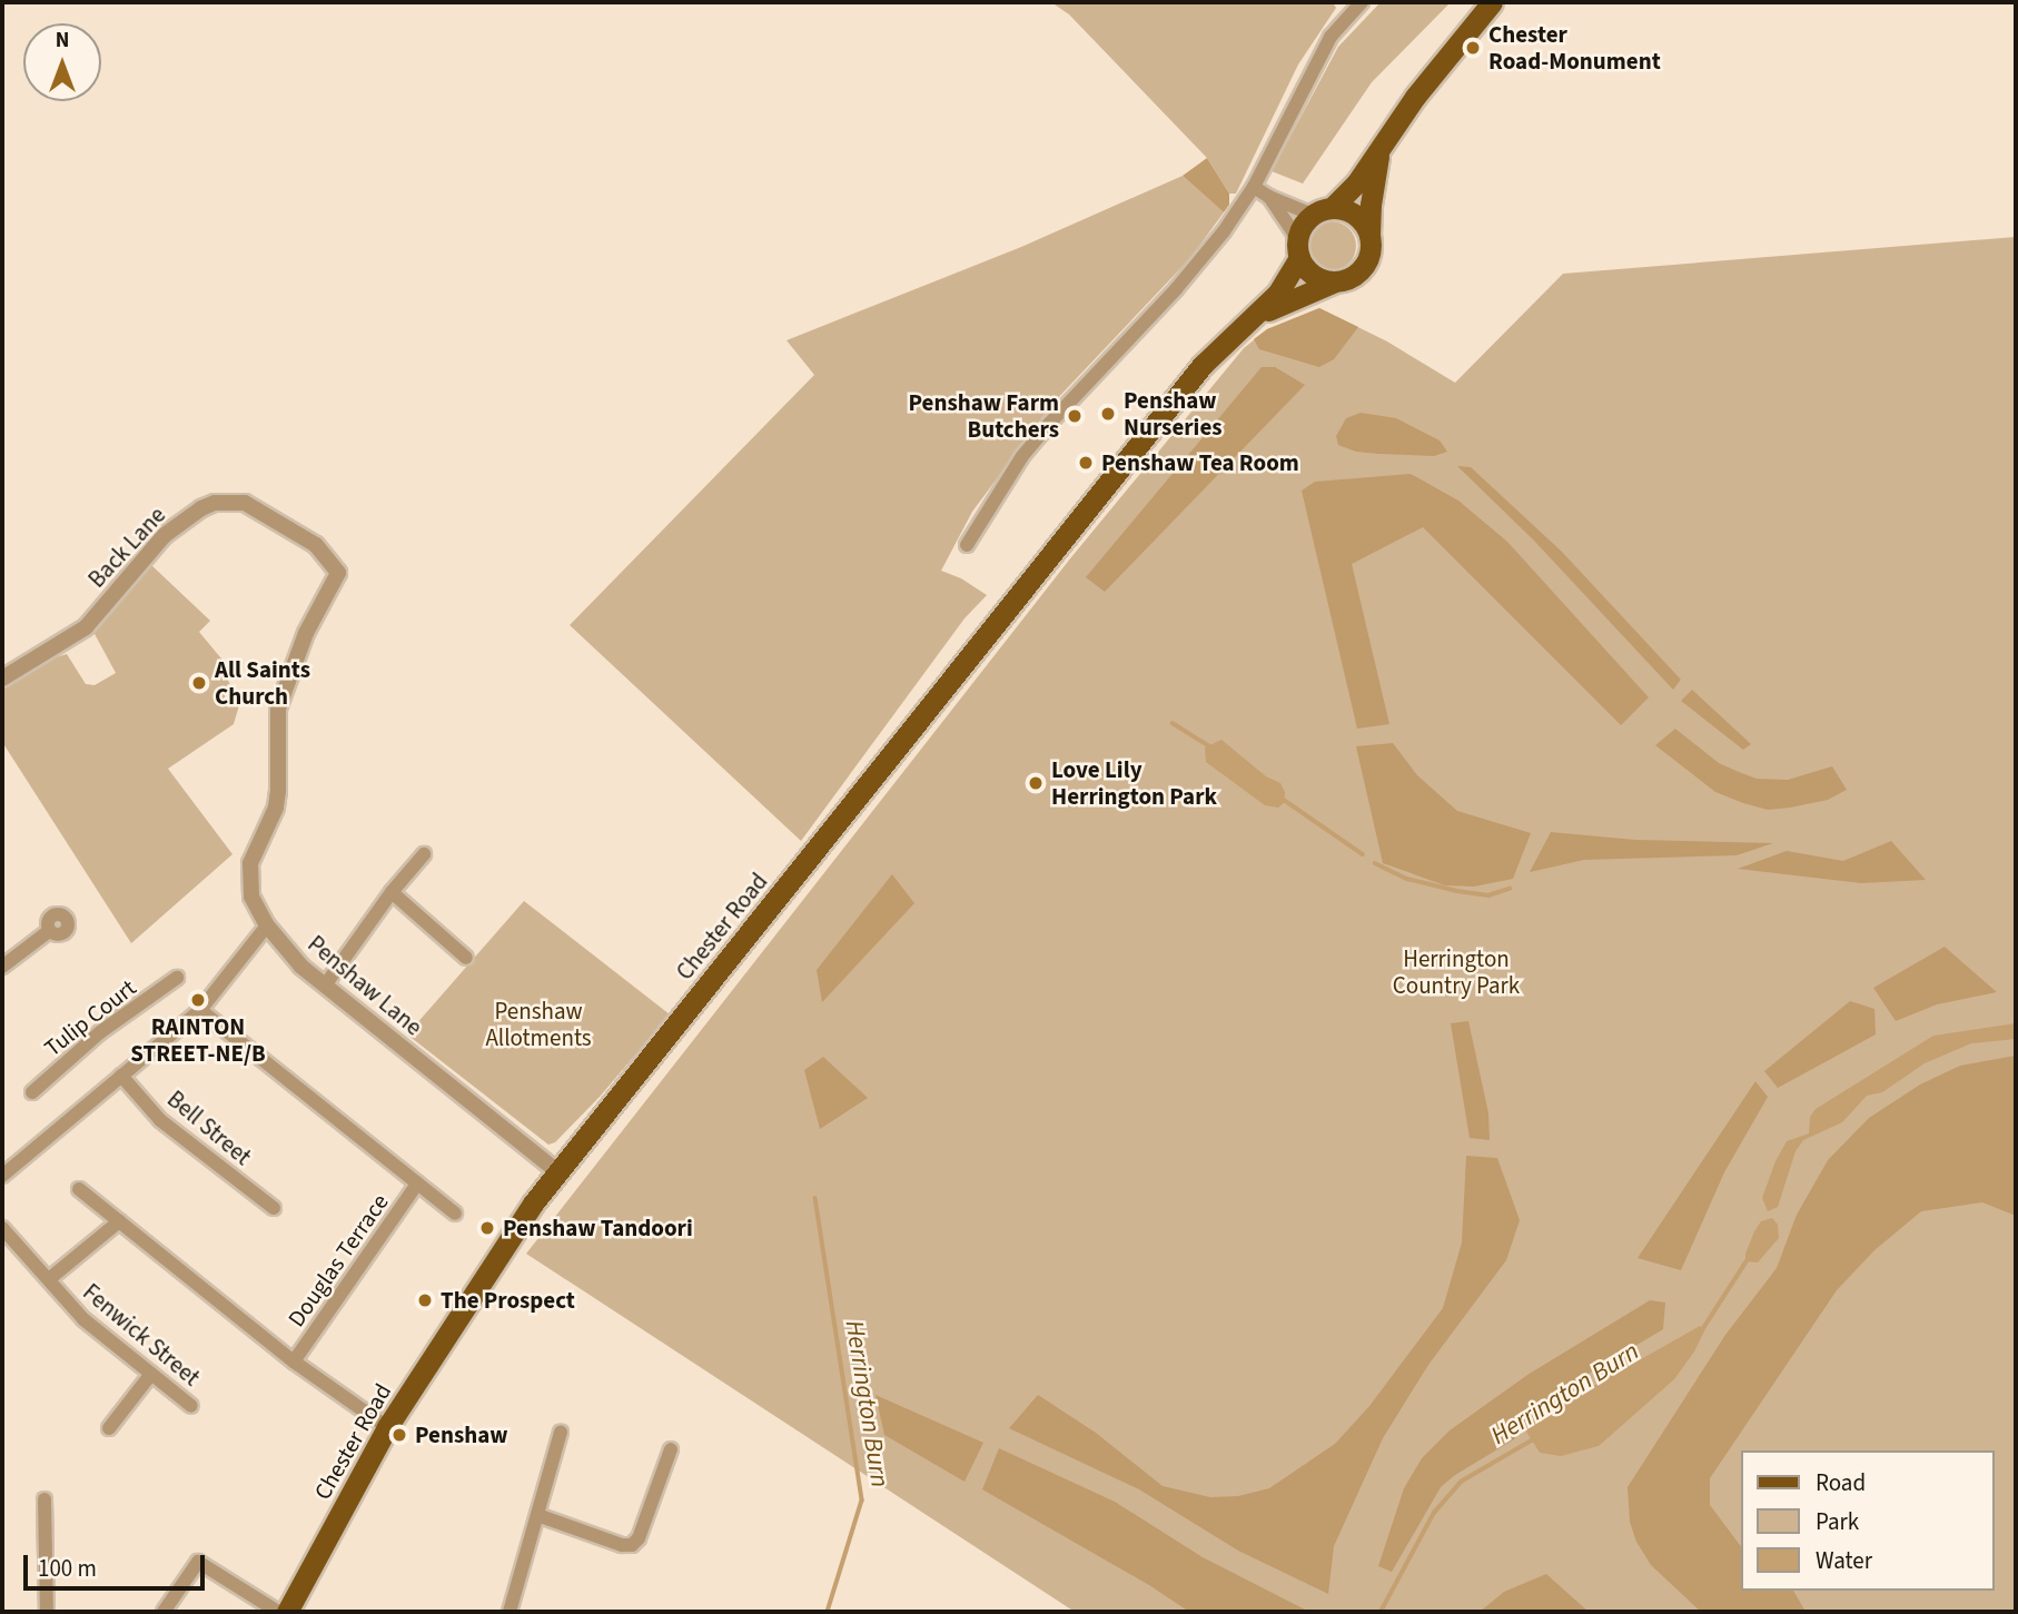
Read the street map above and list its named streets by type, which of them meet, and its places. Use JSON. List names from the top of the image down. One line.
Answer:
{"streets":{"main road":["Chester Road"],"street":["Back Lane","Penshaw Lane","Tulip Court","Bell Street","Douglas Terrace","Fenwick Street"]},"crossings":[["Back Lane","Penshaw Lane"],["Chester Road","Penshaw Lane"]],"water":["Herrington Burn"],"parks":["Herrington Country Park","Penshaw Allotments"],"places":["Chester Road-Monument","Penshaw Nurseries","Penshaw Farm Butchers","Penshaw Tea Room","All Saints Church","Love Lily Herrington Park","RAINTON STREET-NE/B","Penshaw Tandoori","The Prospect","Penshaw"],"legend":["Road","Park","Water"],"scale_bar":"100 m","north":"top"}
